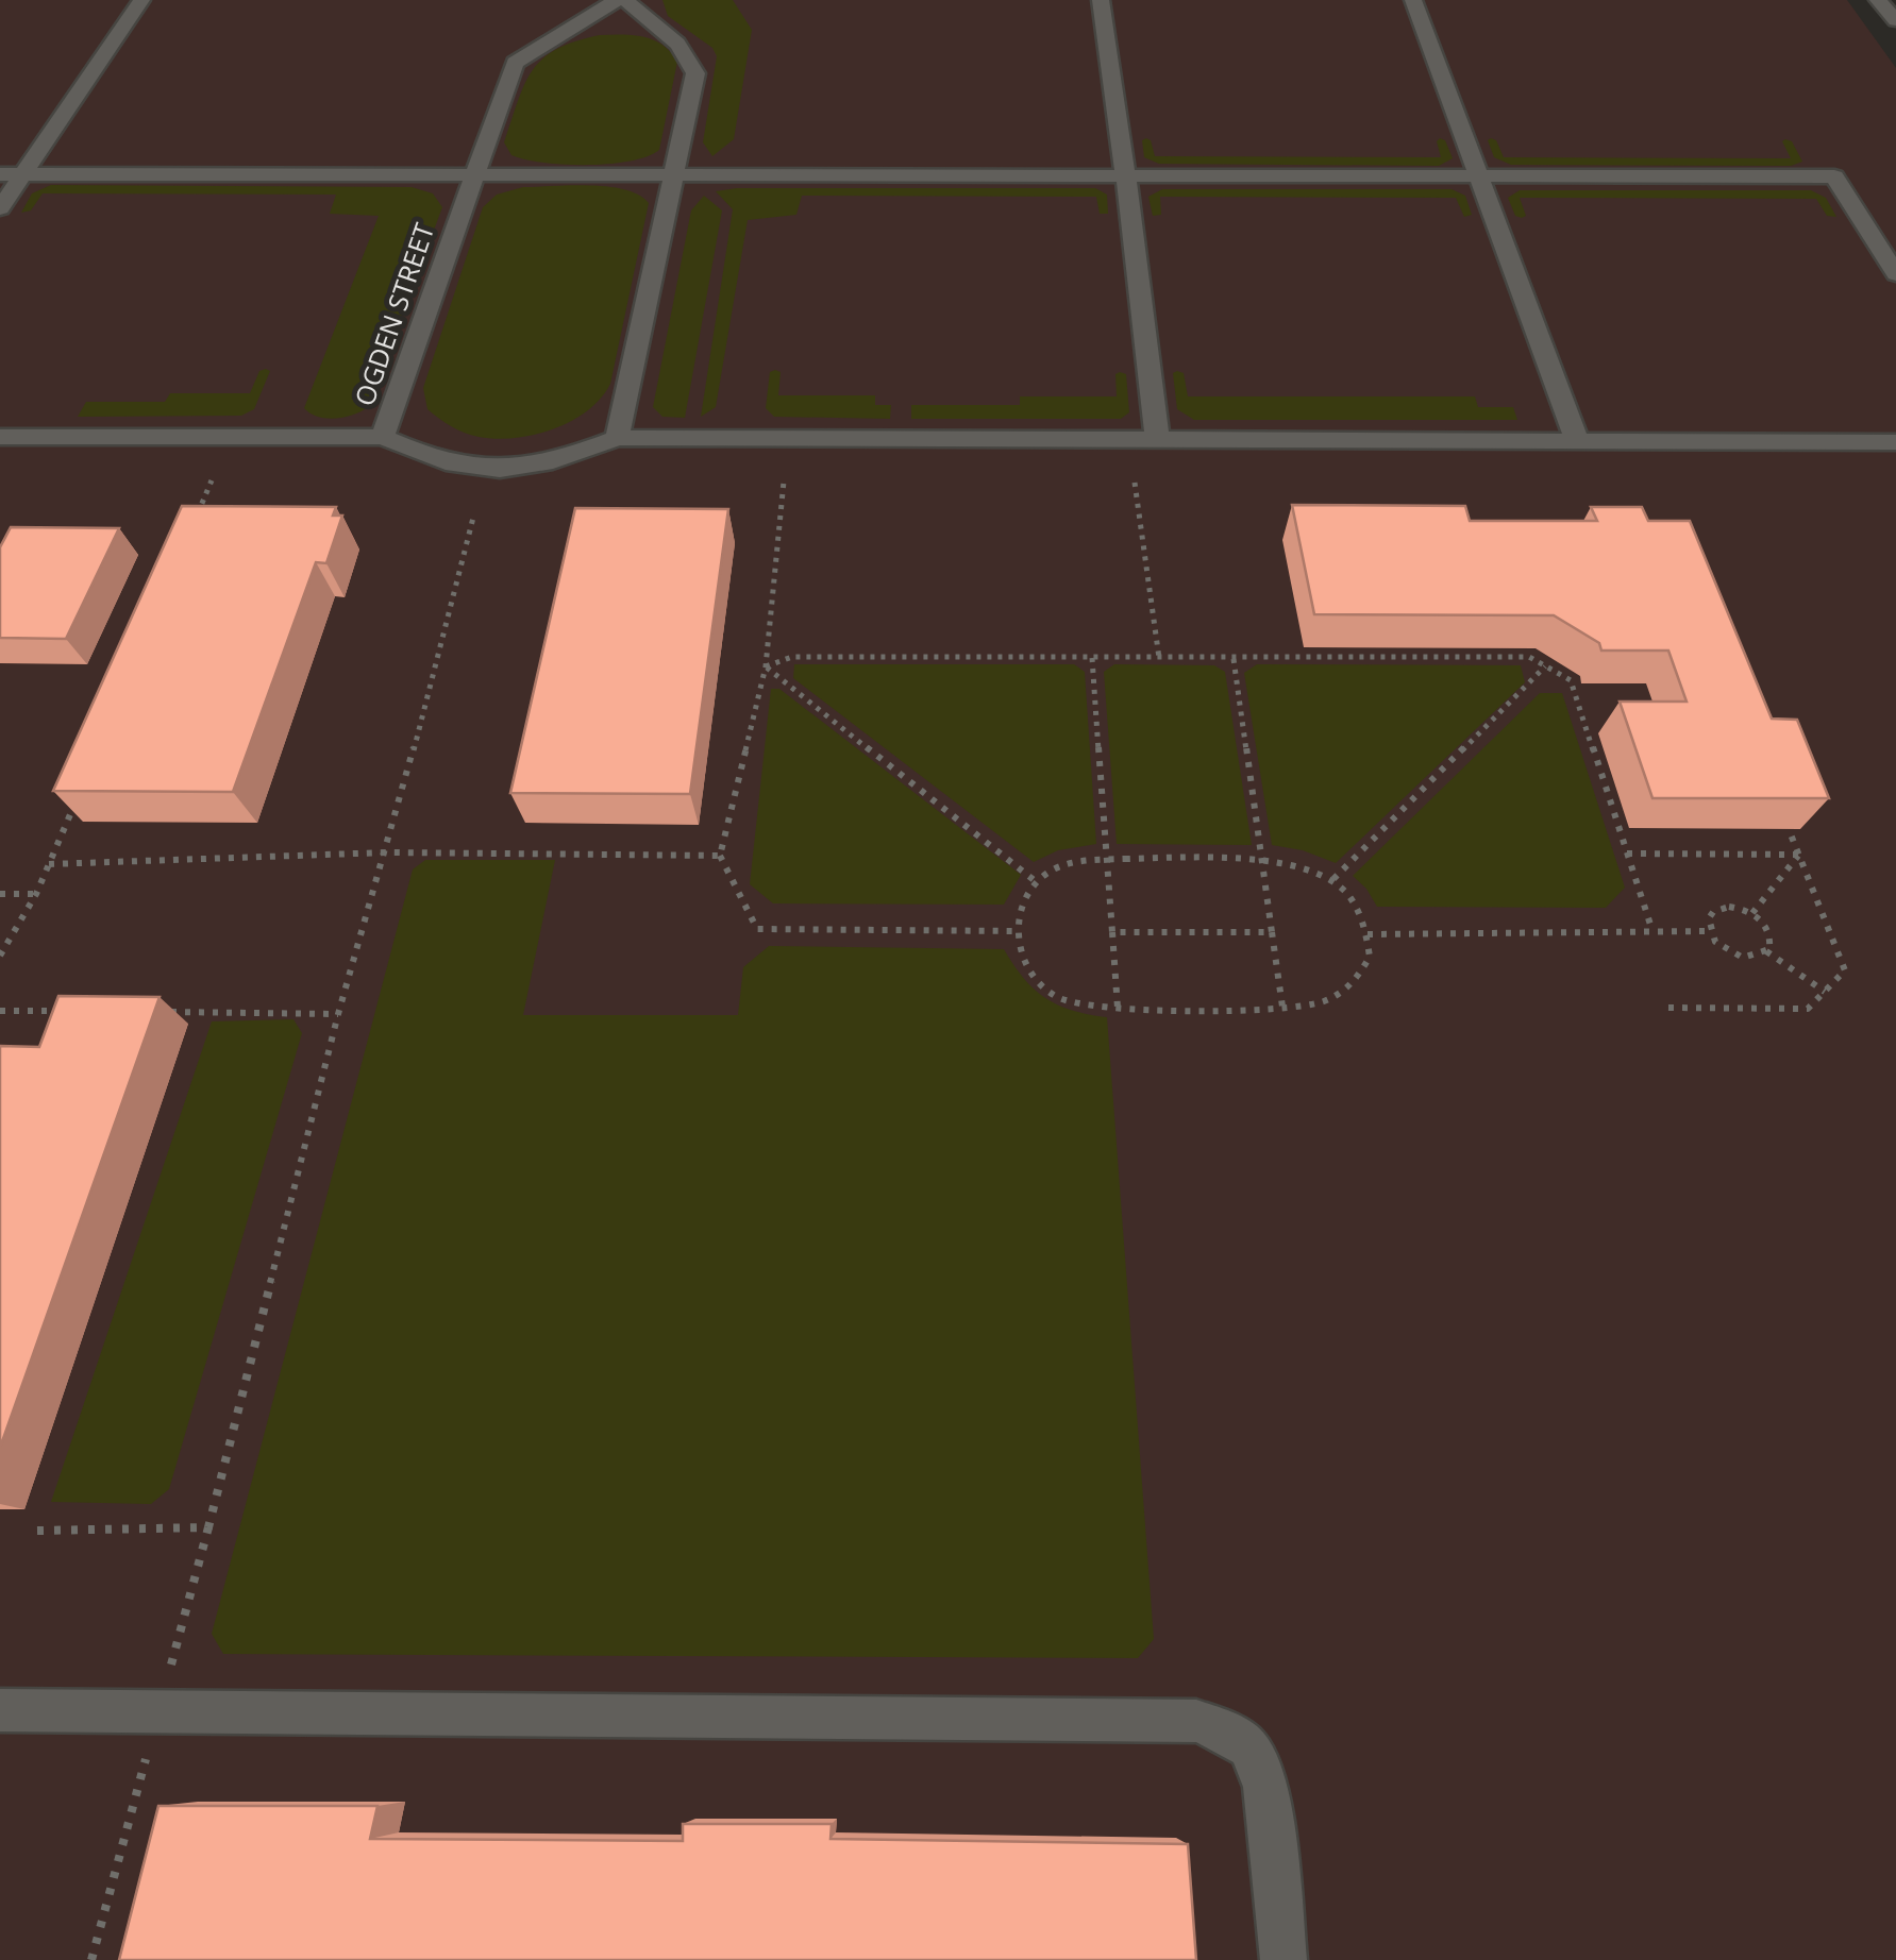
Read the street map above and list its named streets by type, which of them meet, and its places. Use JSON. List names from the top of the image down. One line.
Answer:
{"streets":{"street":["OGDEN STREET"]}}
